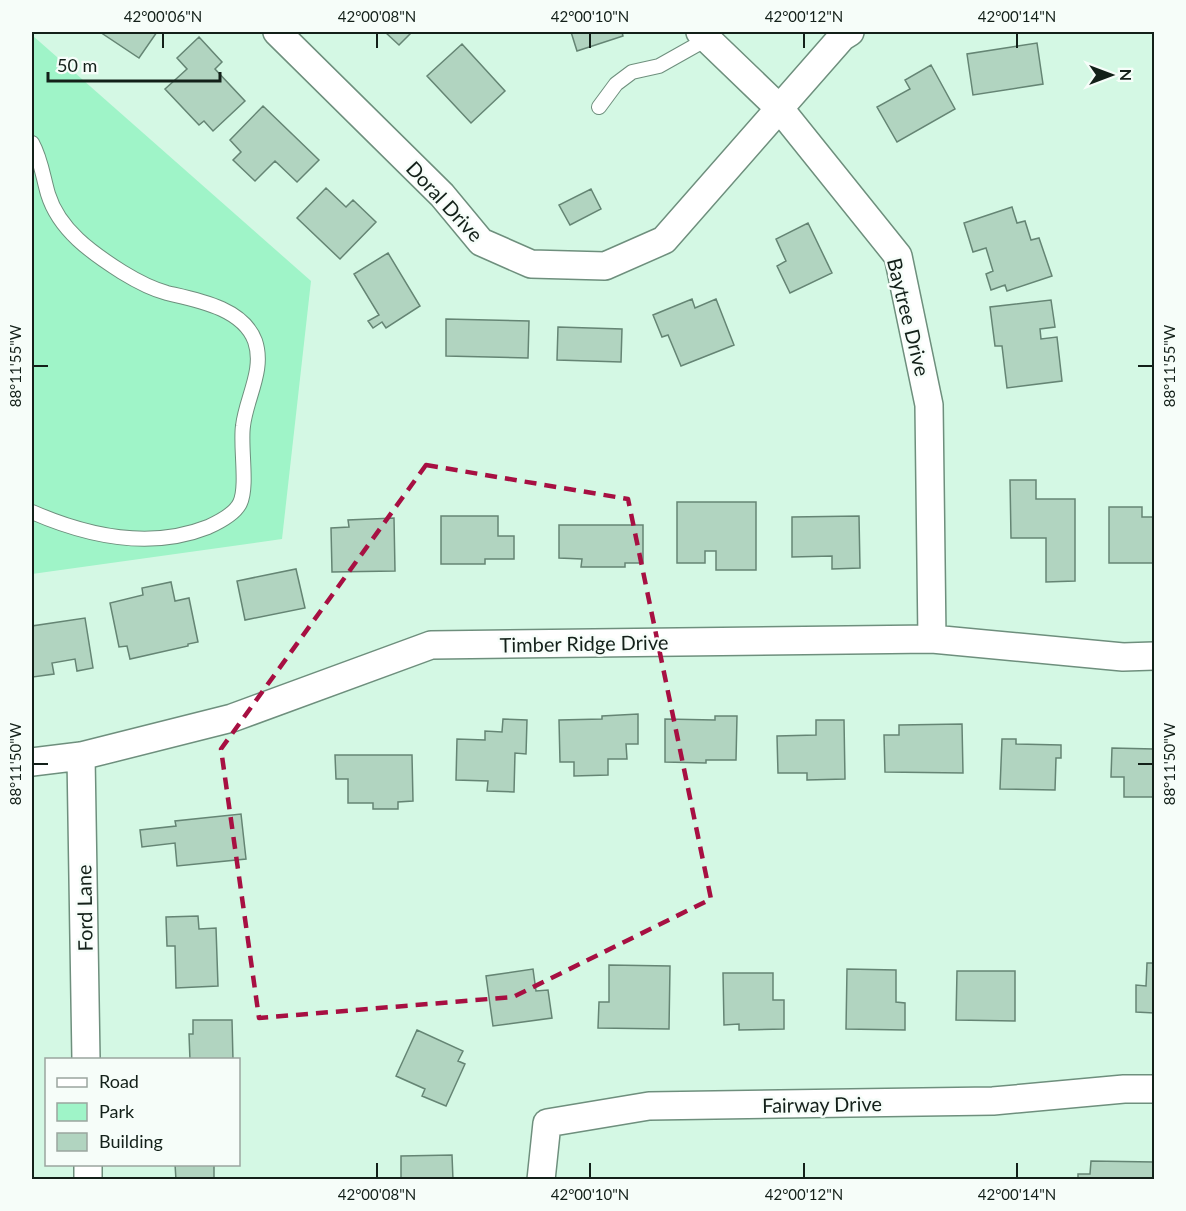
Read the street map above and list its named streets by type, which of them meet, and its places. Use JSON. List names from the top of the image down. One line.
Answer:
{"streets":{"street":["Doral Drive","Baytree Drive","Timber Ridge Drive","Ford Lane","Fairway Drive"]},"crossings":[["Doral Drive","Baytree Drive"],["Baytree Drive","Timber Ridge Drive"],["Timber Ridge Drive","Ford Lane"]],"legend":["Road","Park","Building"],"scale_bar":"50 m","north":"right","coordinates":["42°00'06\"N","42°00'08\"N","42°00'10\"N","42°00'12\"N","42°00'14\"N","88°11'55\"W","88°11'50\"W"]}
